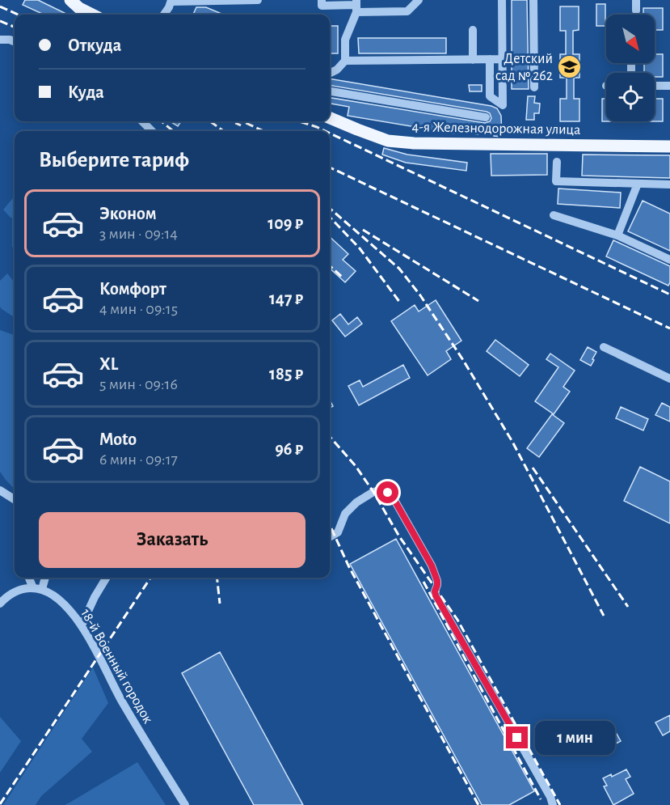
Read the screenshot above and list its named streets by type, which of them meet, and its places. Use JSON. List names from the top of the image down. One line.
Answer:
{"streets":{"main road":["4-я Железнодорожная улица"],"street":["18-й Военный городок"]},"places":{"school or university":["Детский сад № 262"]},"north":"bottom right","page":{"banner":["Откуда","Куда"],"heading":"Выберите тариф","list":[{"name":"Эконом","note":"3 мин · 09:14","value":"109 ₽"},{"name":"Комфорт","note":"4 мин · 09:15","value":"147 ₽"},{"name":"XL","note":"5 мин · 09:16","value":"185 ₽"},{"name":"Moto","note":"6 мин · 09:17","value":"96 ₽"}],"buttons":"Заказать","bubble":"1 мин"}}
